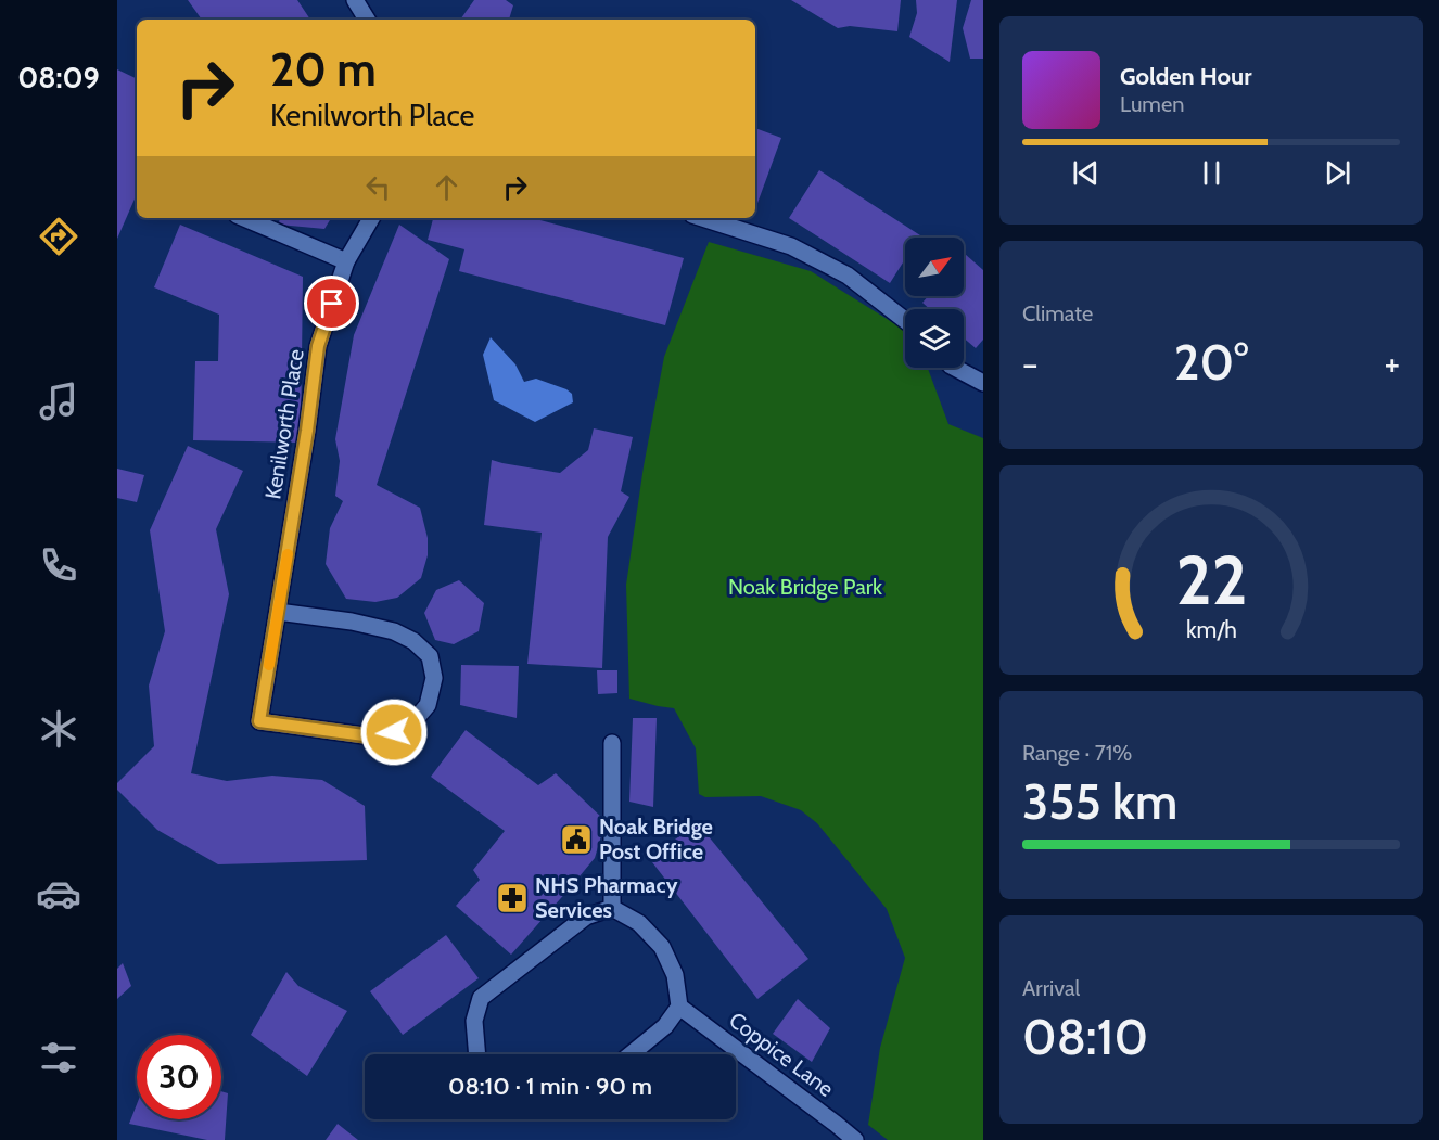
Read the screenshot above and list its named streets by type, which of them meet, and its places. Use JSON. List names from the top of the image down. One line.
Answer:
{"streets":{"street":["Kenilworth Place","Coppice Lane"]},"parks":["Noak Bridge Park"],"places":{"public building":["Noak Bridge Post Office"],"pharmacy":["NHS Pharmacy Services"]},"north":"top right","page":{"tabs":"08:09","turn":["20 m","Kenilworth Place"],"song":["Golden Hour","Lumen"],"tile":["Climate",["Range · 71%","355 km"],["Arrival","08:10"]],"heat":["−","20°","+"],"limit":"30","trip":"08:10 · 1 min · 90 m","gauge":["22","km/h"]}}
